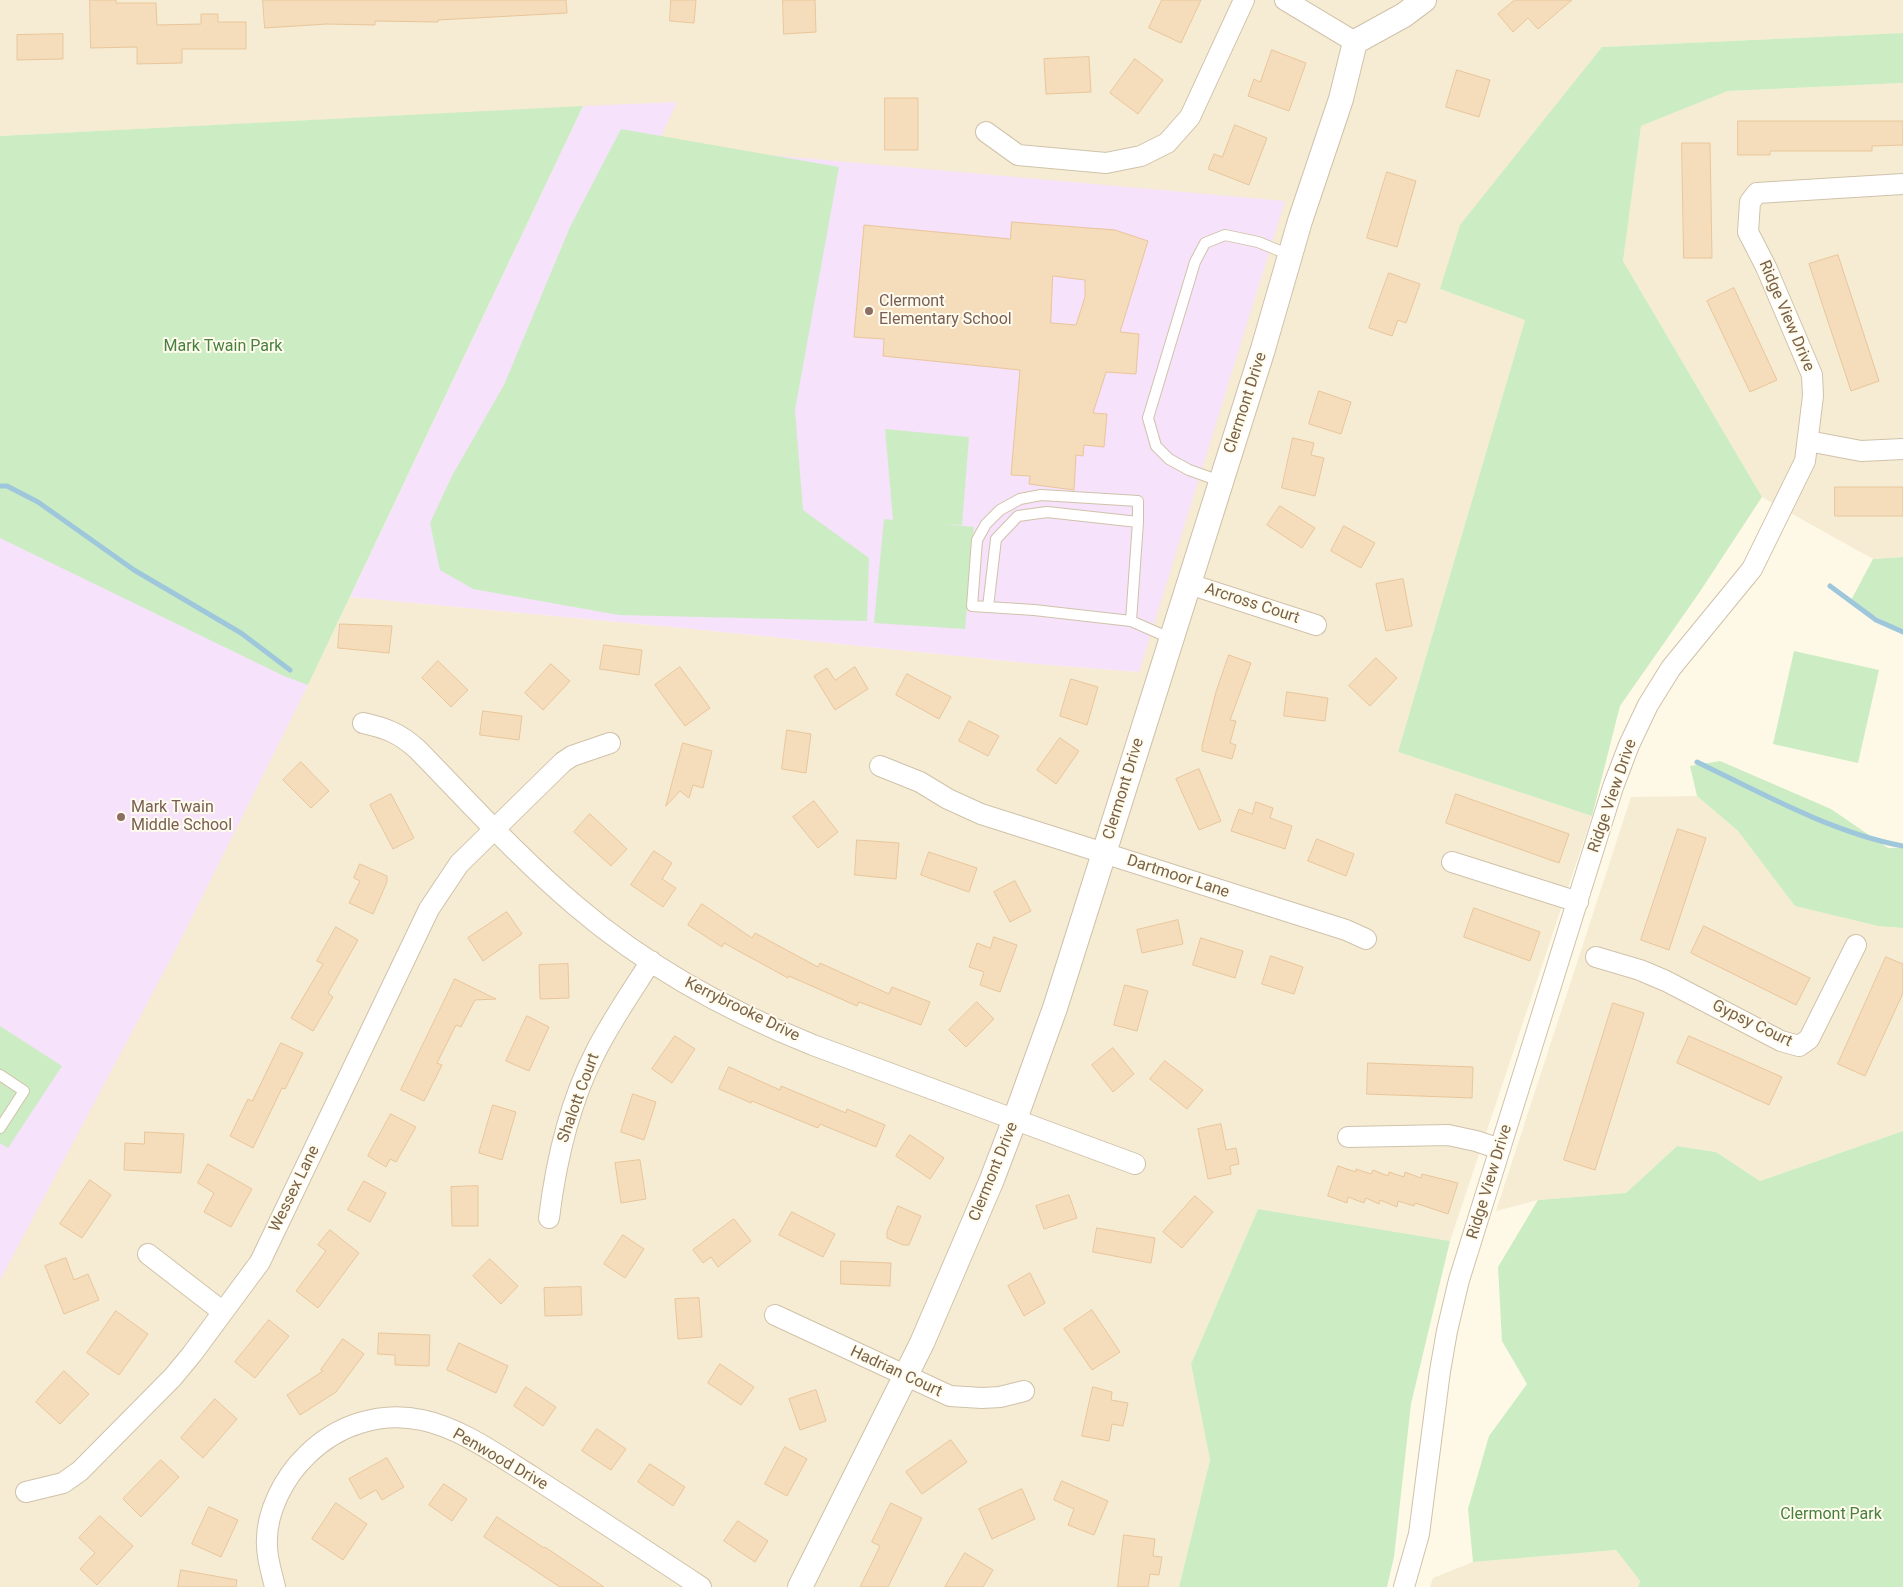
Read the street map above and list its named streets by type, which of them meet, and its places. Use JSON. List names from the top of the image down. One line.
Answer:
{"streets":{"street":["Ridge View Drive","Clermont Drive","Arcross Court","Dartmoor Lane","Kerrybrooke Drive","Gypsy Court","Shalott Court","Wessex Lane","Hadrian Court","Penwood Drive"]},"crossings":[["Clermont Drive","Arcross Court"],["Clermont Drive","Dartmoor Lane"],["Clermont Drive","Kerrybrooke Drive"],["Clermont Drive","Hadrian Court"],["Kerrybrooke Drive","Shalott Court"],["Kerrybrooke Drive","Wessex Lane"]],"parks":["Mark Twain Park","Clermont Park"],"places":["Clermont Elementary School","Mark Twain Middle School"]}
